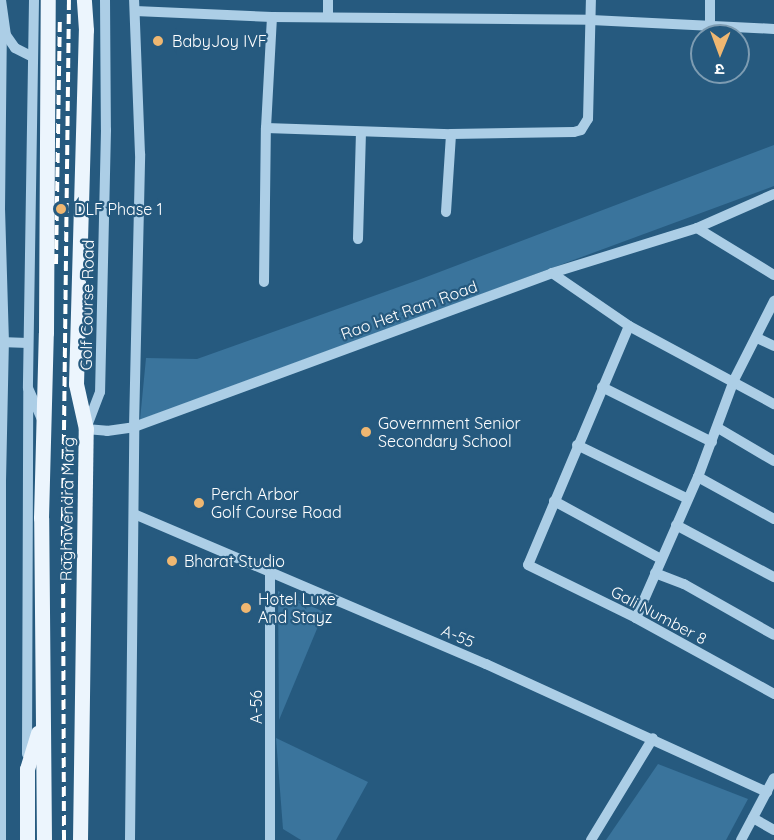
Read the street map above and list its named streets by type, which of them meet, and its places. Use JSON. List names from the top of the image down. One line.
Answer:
{"streets":{"main road":["Raghavendra Marg"],"street":["Golf Course Road","Rao Het Ram Road","Gali Number 8","A-55","A-56"]},"crossings":[["Golf Course Road","Rao Het Ram Road"],["Golf Course Road","Raghavendra Marg"],["Rao Het Ram Road","Raghavendra Marg"],["A-55","A-56"]],"places":["BabyJoy IVF","DLF Phase 1","Government Senior Secondary School","Perch Arbor Golf Course Road","Bharat Studio","Hotel Luxe And Stayz"],"north":"bottom"}
